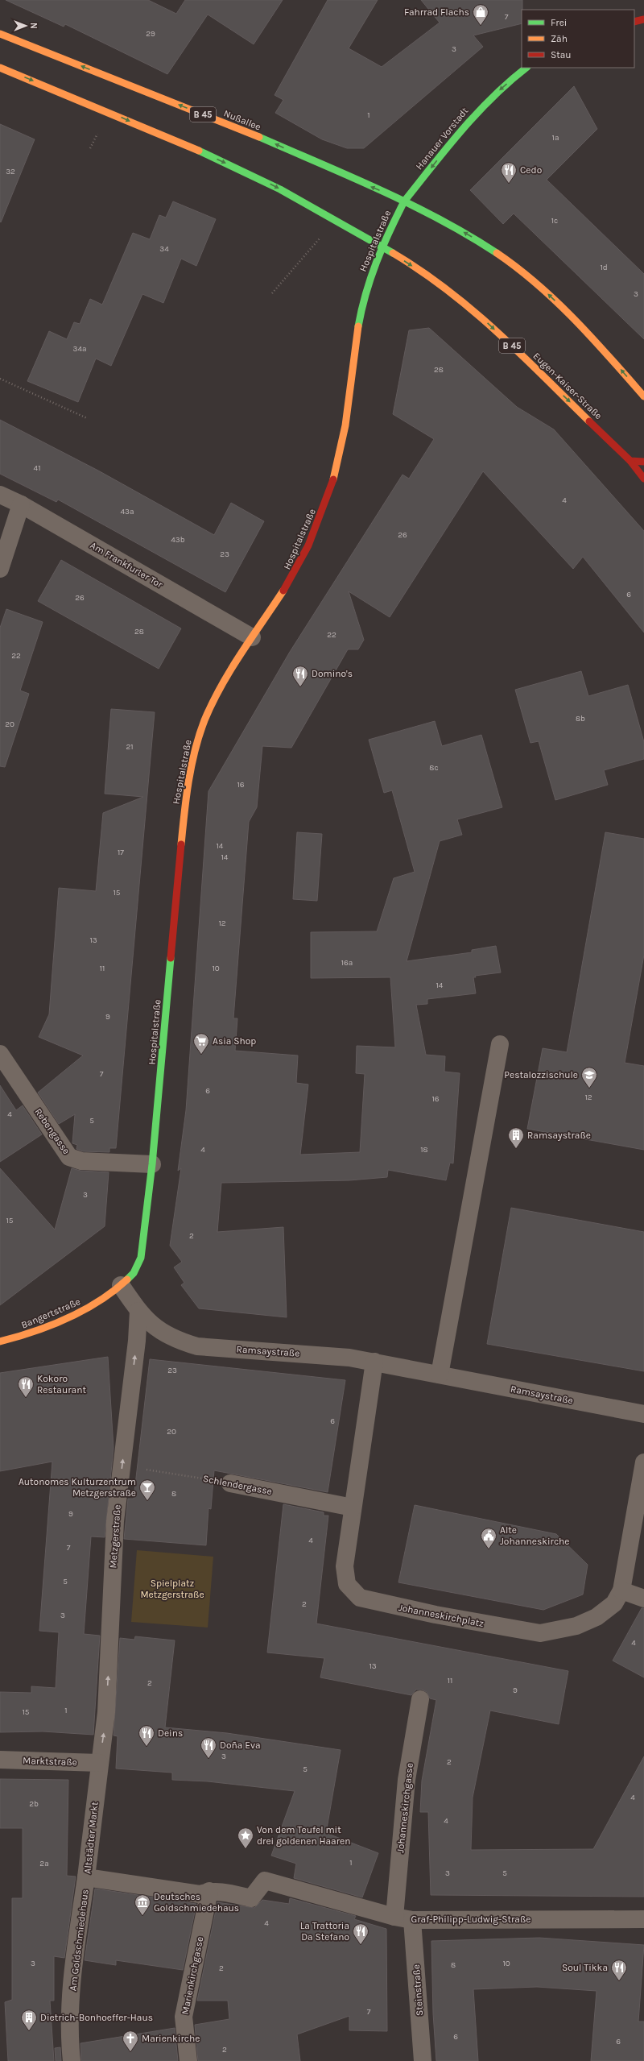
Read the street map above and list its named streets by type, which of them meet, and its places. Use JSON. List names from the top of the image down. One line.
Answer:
{"streets":{"main road":["B 45","Nußallee","Hanauer Vorstadt","Hospitalstraße","Eugen-Kaiser-Straße","Bangertstraße"],"street":["Am Frankfurter Tor","Rebengasse","Ramsaystraße","Schlendergasse","Metzgerstraße","Johanneskirchplatz","Marktstraße","Johanneskirchgasse","Altstädter Markt","Graf-Philipp-Ludwig-Straße","Am Goldschmiedehaus","Marienkirchgasse","Steinstraße"]},"crossings":[["B 45","Nußallee"],["B 45","Hanauer Vorstadt"],["B 45","Hospitalstraße"],["B 45","Eugen-Kaiser-Straße"],["Nußallee","Hanauer Vorstadt"],["Nußallee","Hospitalstraße"],["Hanauer Vorstadt","Hospitalstraße"],["Hospitalstraße","Eugen-Kaiser-Straße"],["Hospitalstraße","Am Frankfurter Tor"],["Hospitalstraße","Rebengasse"],["Hospitalstraße","Bangertstraße"],["Hospitalstraße","Ramsaystraße"],["Bangertstraße","Ramsaystraße"],["Ramsaystraße","Metzgerstraße"],["Ramsaystraße","Johanneskirchplatz"],["Schlendergasse","Metzgerstraße"],["Schlendergasse","Johanneskirchplatz"],["Metzgerstraße","Marktstraße"],["Metzgerstraße","Altstädter Markt"],["Marktstraße","Altstädter Markt"],["Johanneskirchgasse","Graf-Philipp-Ludwig-Straße"],["Altstädter Markt","Graf-Philipp-Ludwig-Straße"],["Altstädter Markt","Am Goldschmiedehaus"],["Altstädter Markt","Marienkirchgasse"],["Graf-Philipp-Ludwig-Straße","Steinstraße"]],"one_way":["Hanauer Vorstadt","Metzgerstraße"],"parks":["Spielplatz Metzgerstraße"],"places":{"shop":["Fahrrad Flachs"],"restaurant":["Cedo","Domino's","Kokoro Restaurant","Deins","Doña Eva","La Trattoria Da Stefano","Soul Tikka"],"supermarket":["Asia Shop"],"school or university":["Pestalozzischule"],"building":["Ramsaystraße","Dietrich-Bonhoeffer-Haus"],"bar":["Autonomes Kulturzentrum Metzgerstraße"],"public building":["Alte Johanneskirche"],"place":["Von dem Teufel mit drei goldenen Haaren"],"museum":["Deutsches Goldschmiedehaus"],"church":["Marienkirche"]},"house_numbers":["7","29","3","1","1a","32","1c","34","1d","3","34a","28","41","4","43a","26","43b","23","6","26","28","22","22","8b","20","21","8c","16","14","17","14","15","12","13","16a","11","10","14","9","7","6","12","16","4","5","4","18","3","15","2","23","6","20","8","9","4","7","5","2","3","4","13","11","2","9","1","15","3","2","5","4","2b","4","1","2a","3","5","4","3","10","8","2","7","6","6","2"],"legend":["Frei","Zäh","Stau"],"north":"right"}
